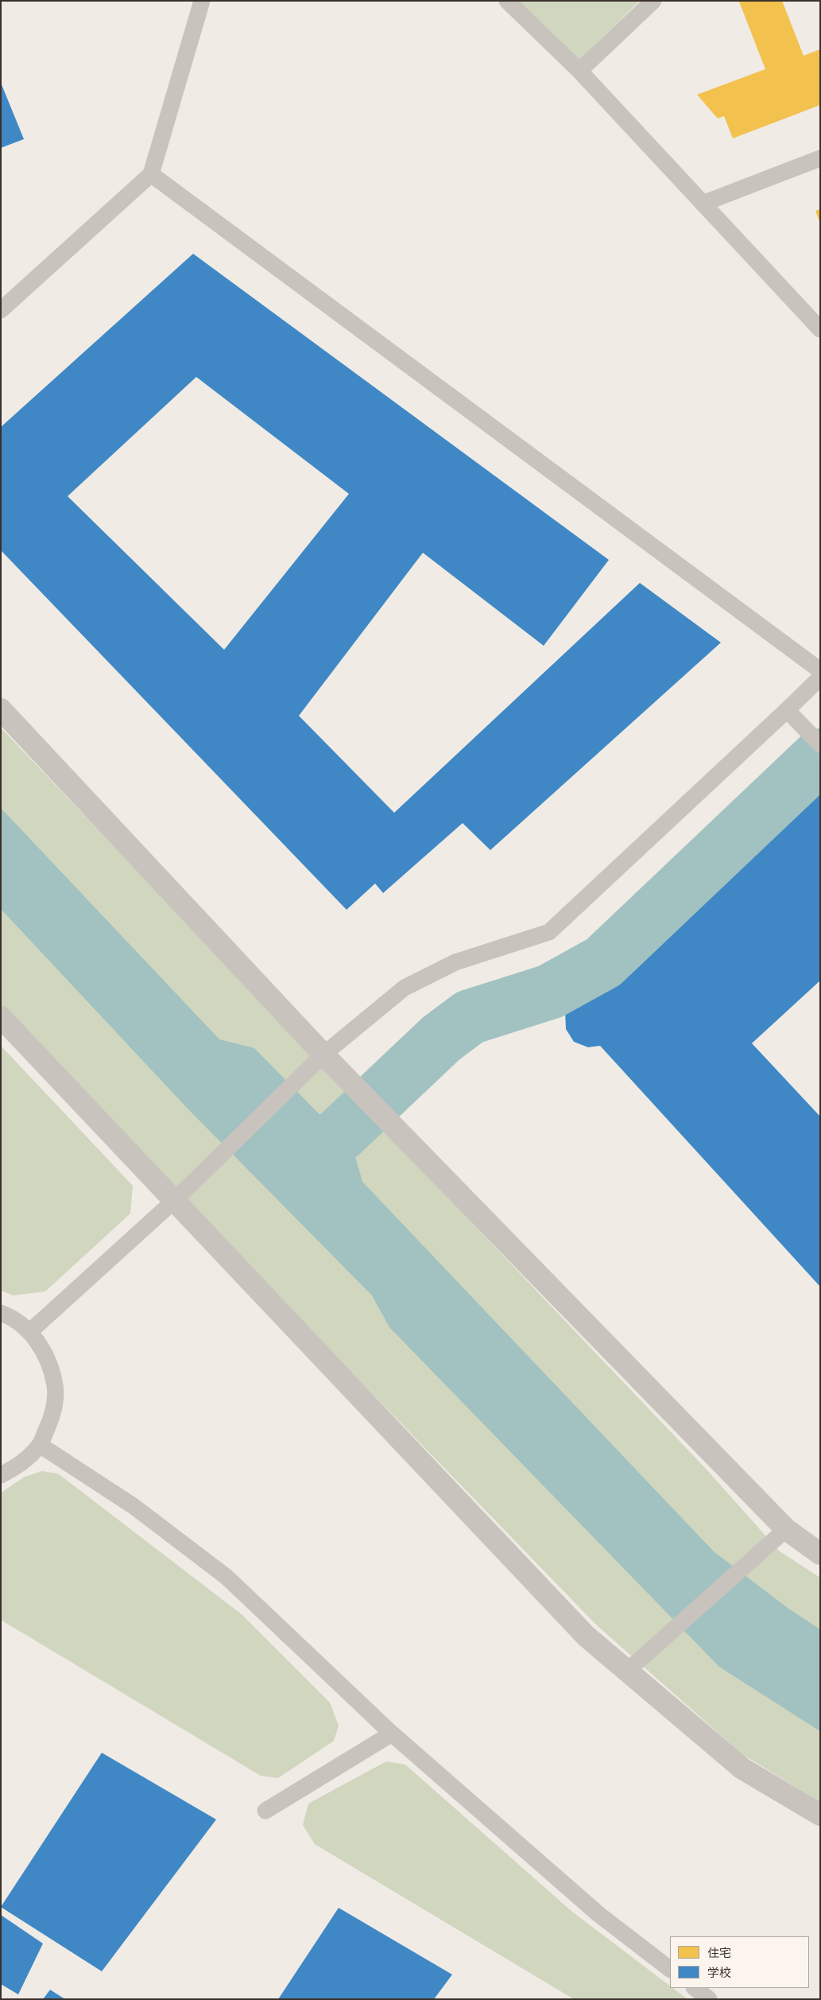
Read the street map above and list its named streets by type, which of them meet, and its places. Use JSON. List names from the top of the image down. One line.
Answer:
{"legend":["住宅","学校"]}
